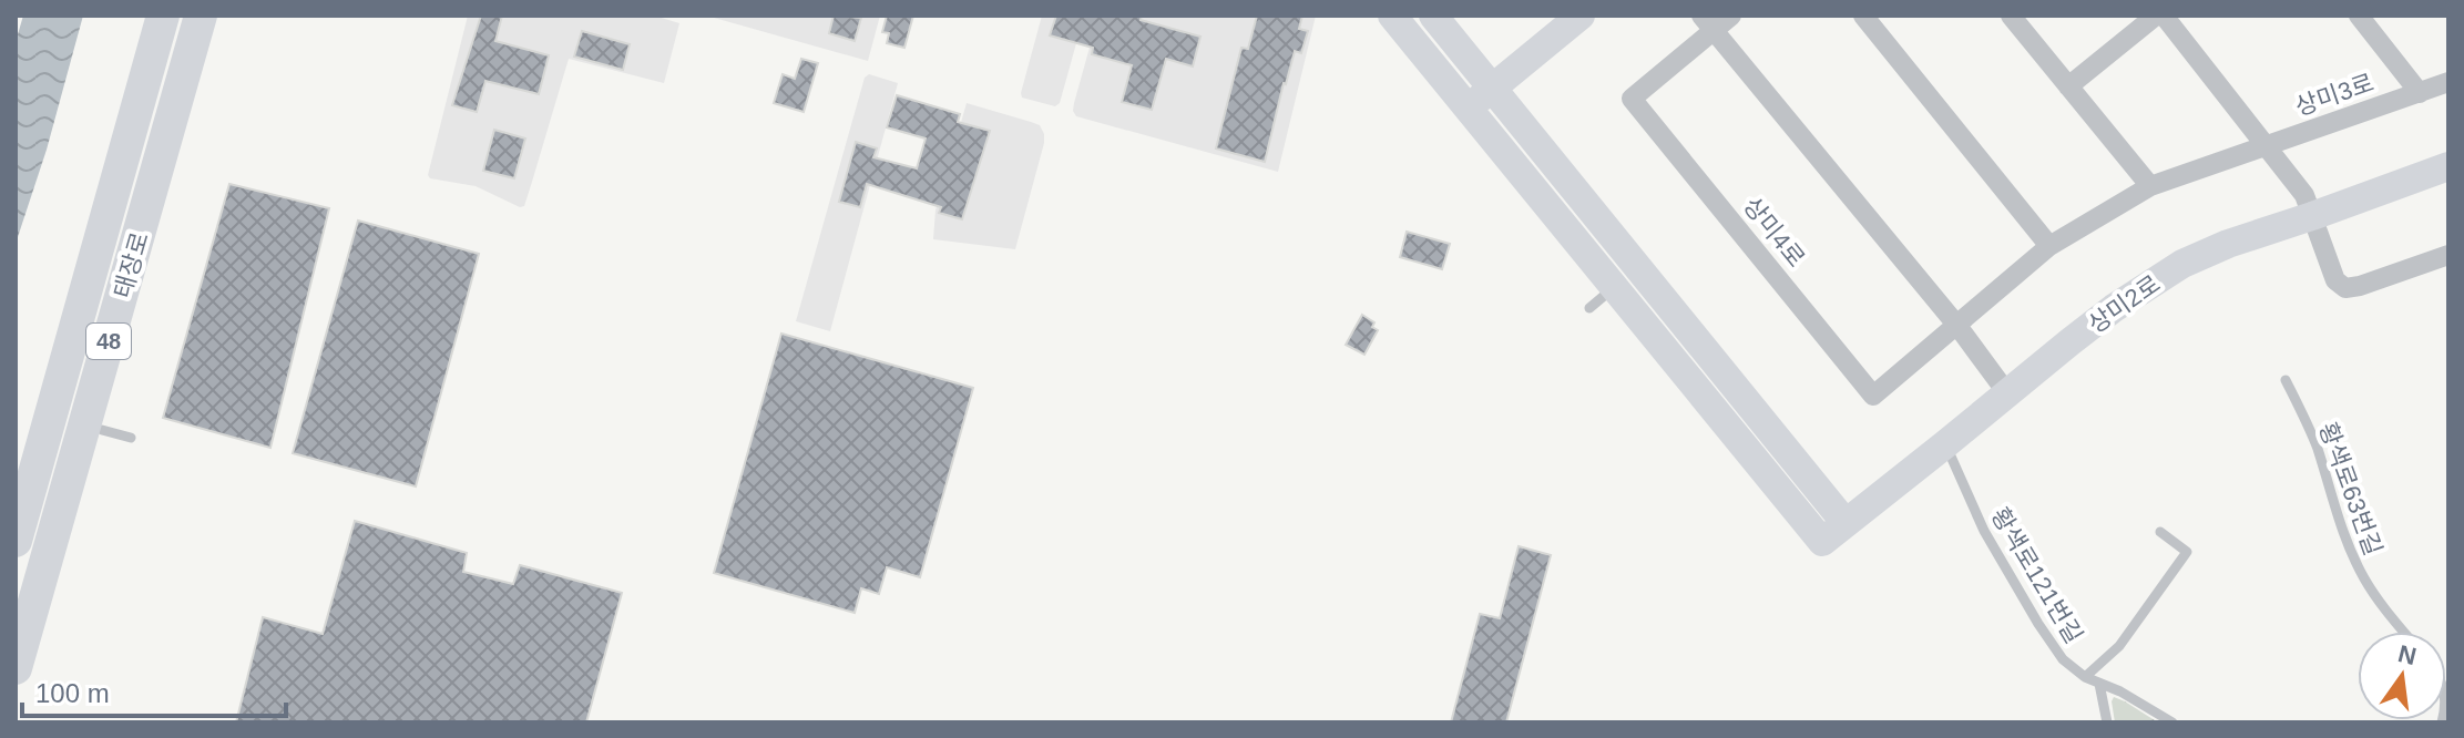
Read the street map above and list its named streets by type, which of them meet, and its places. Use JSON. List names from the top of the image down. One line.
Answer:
{"streets":{"main road":["태장로","48"],"street":["상미3로","상미4로","상미2로"],"lane":["황색로63번길","황색로121번길"]},"crossings":[["상미3로","상미4로"],["상미2로","황색로121번길"]],"scale_bar":"100 m","north":"top"}
